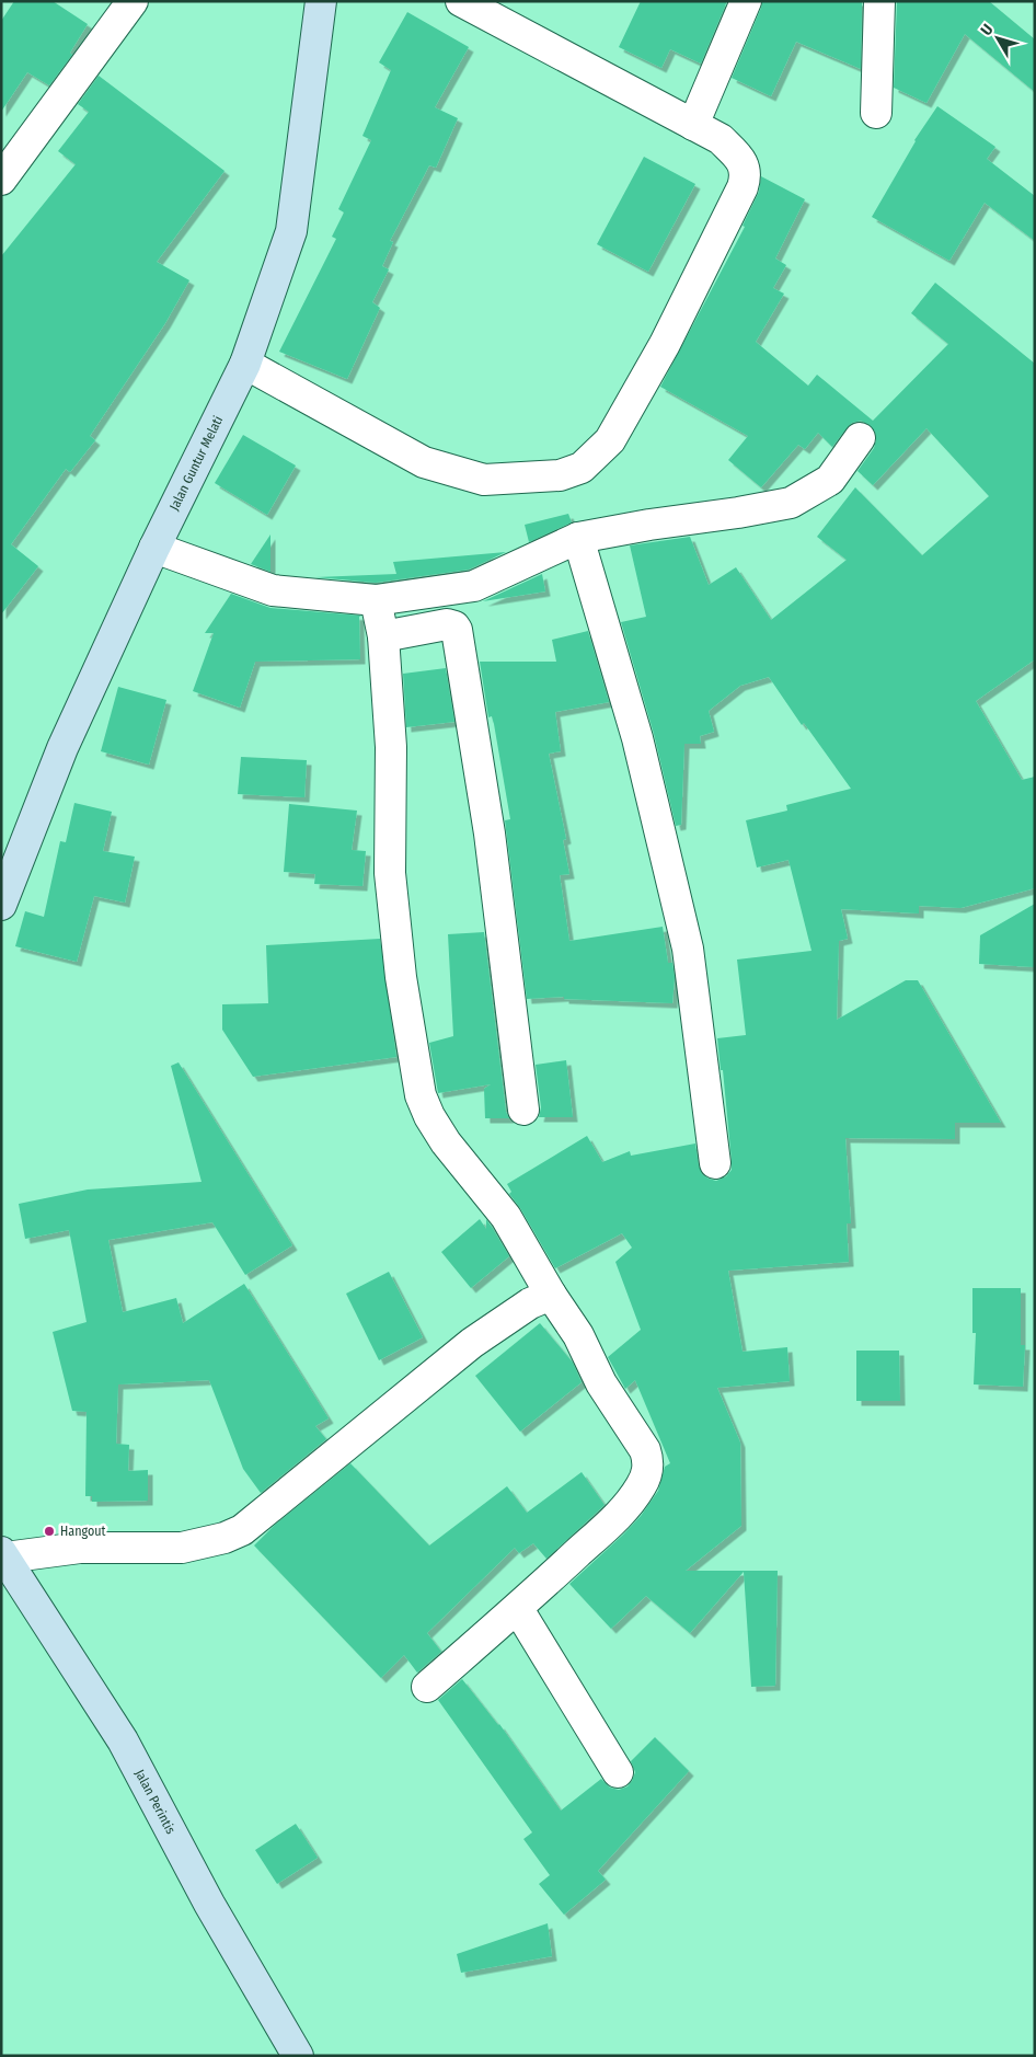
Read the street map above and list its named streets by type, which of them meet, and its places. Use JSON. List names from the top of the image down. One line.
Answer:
{"streets":{"street":["Jalan Guntur Melati","Jalan Perintis"]},"places":["Hangout"],"north":"top left"}
